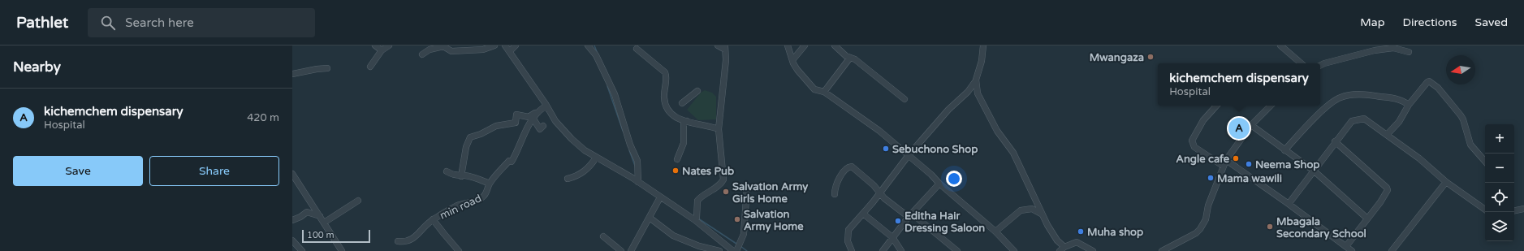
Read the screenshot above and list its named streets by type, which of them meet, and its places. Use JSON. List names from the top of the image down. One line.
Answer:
{"streets":{"street":["min road"]},"places":["Mwangaza","Sebuchono Shop","Angle cafe","Neema Shop","Nates Pub","Mama wawili","Salvation Army Girls Home","Salvation Army Home","Editha Hair Dressing Saloon","Mbagala Secondary School","Muha shop"],"scale_bar":"100 m","north":"left","page":{"header":"Pathlet","search":"Search here","nav":["Map","Directions","Saved"],"heading":"Nearby","popup":["kichemchem dispensary","Hospital"],"list":[{"mark":"A","name":"kichemchem dispensary","note":"Hospital","value":"420 m"}],"pins":"A","map_buttons":["+","−"],"buttons":["Save","Share"],"scale":"100 m"}}
